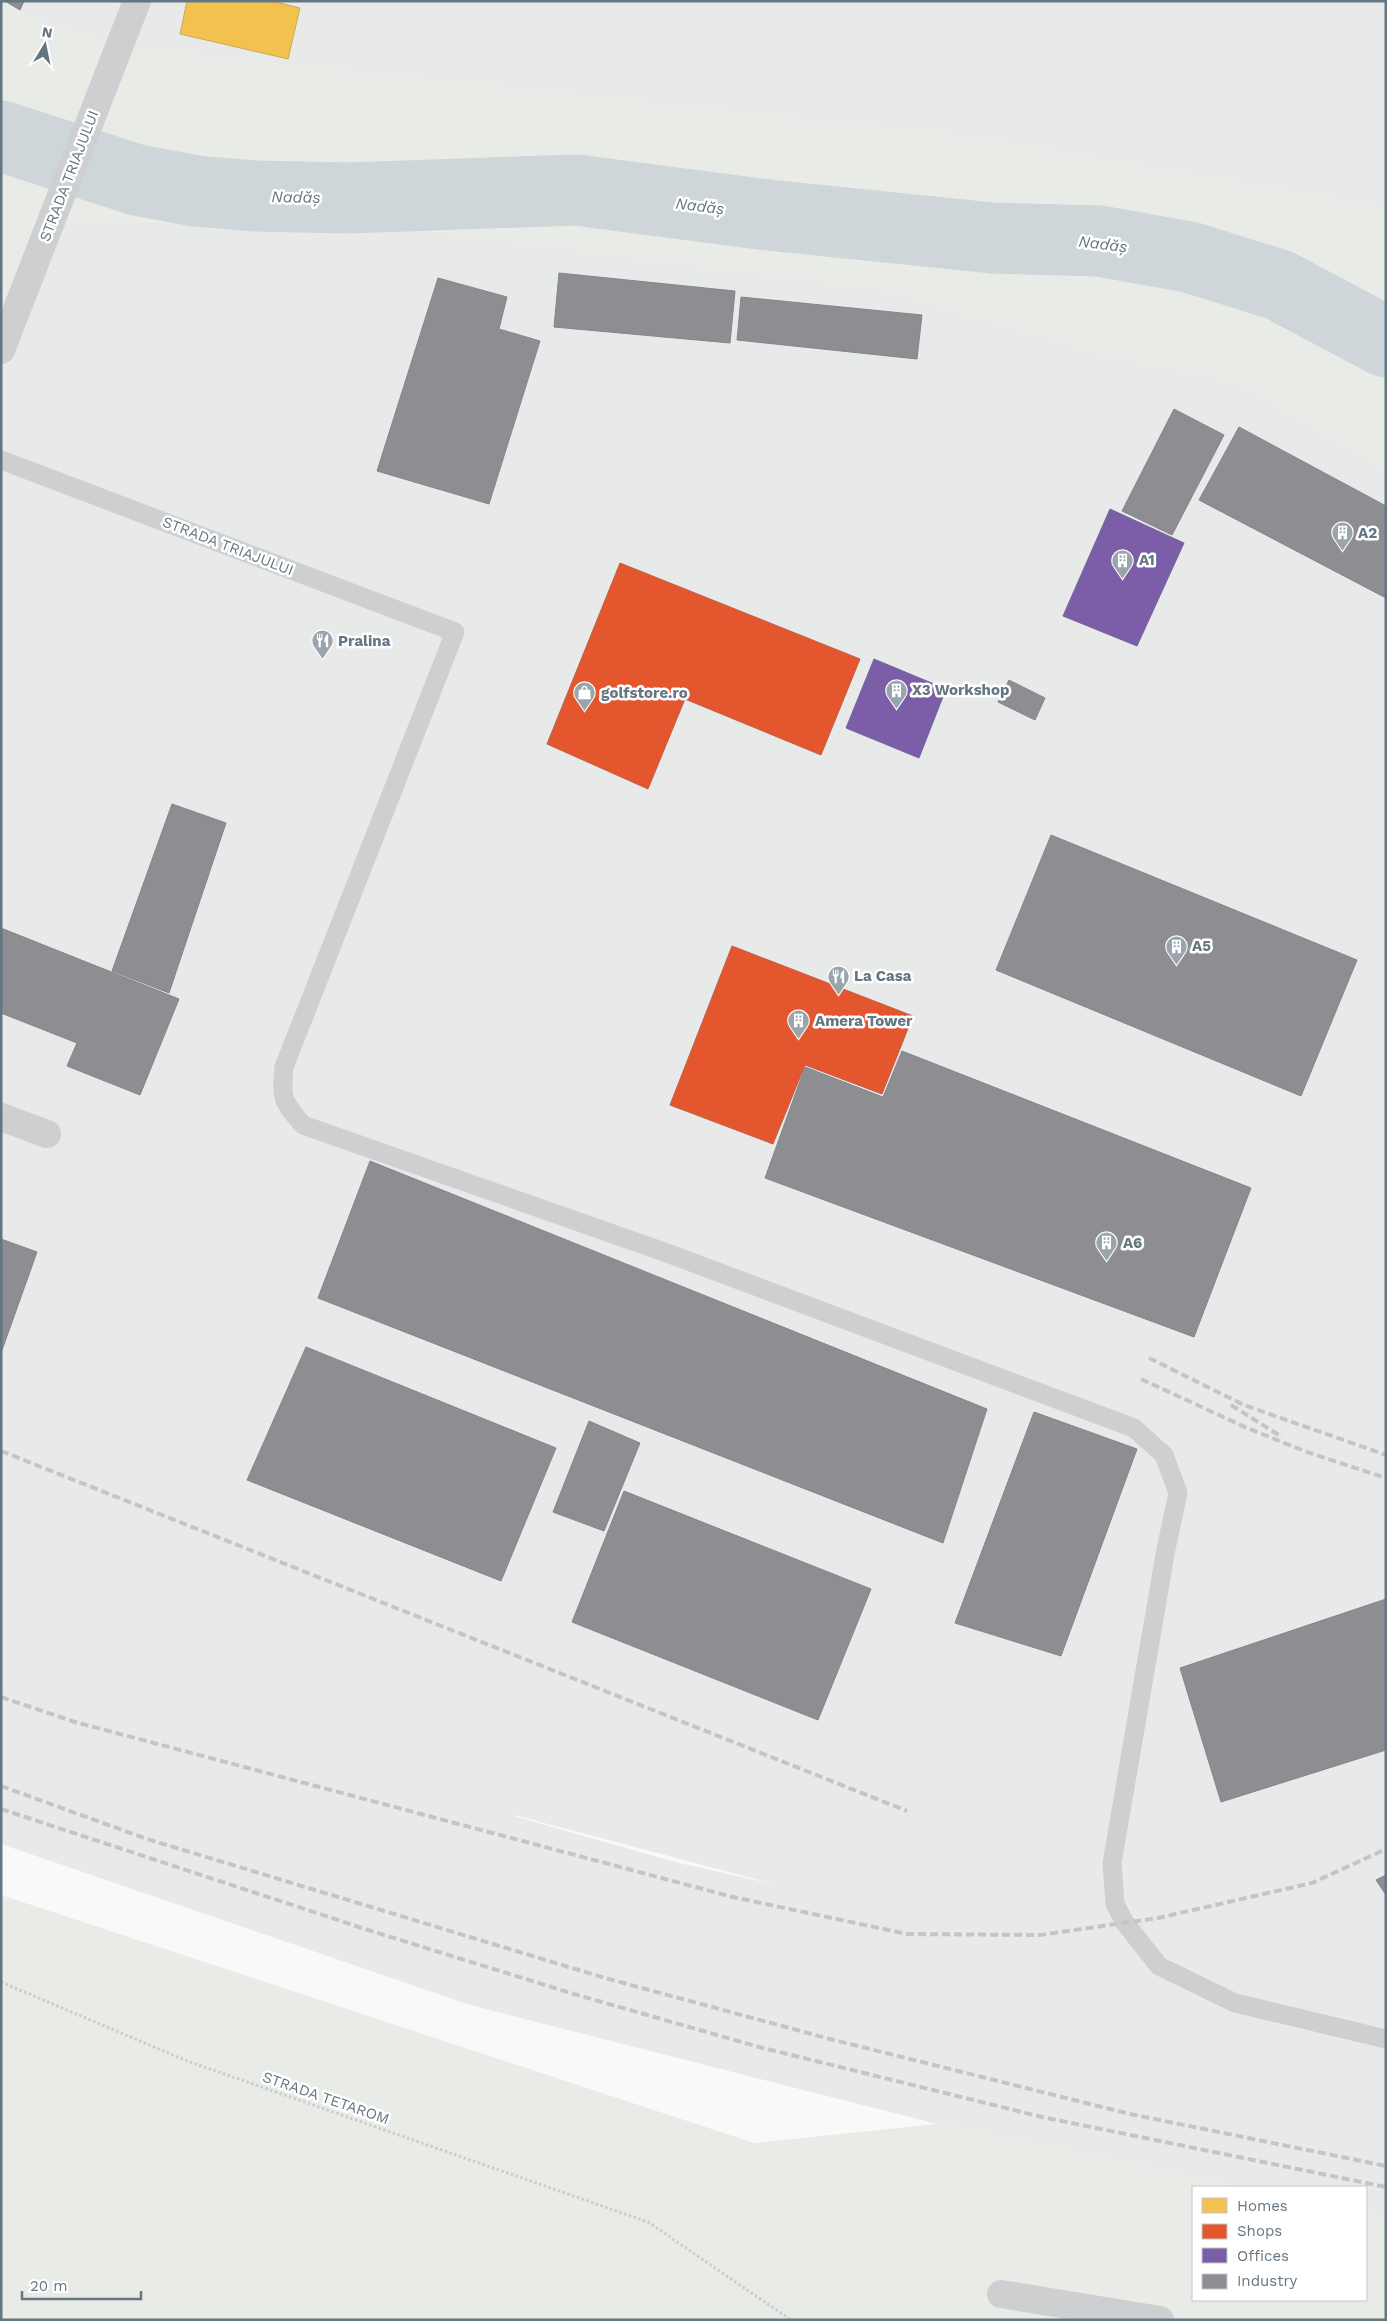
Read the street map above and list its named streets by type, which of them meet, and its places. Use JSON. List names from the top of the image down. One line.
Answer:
{"streets":{"street":["STRADA TRIAJULUI"],"path":["STRADA TETAROM"]},"water":["Nadăș"],"places":{"building":["A2","A1","X3 Workshop","A5","Amera Tower","A6"],"restaurant":["Pralina","La Casa"],"shop":["golfstore.ro"]},"legend":["Homes","Shops","Offices","Industry"],"scale_bar":"20 m","north":"top"}
